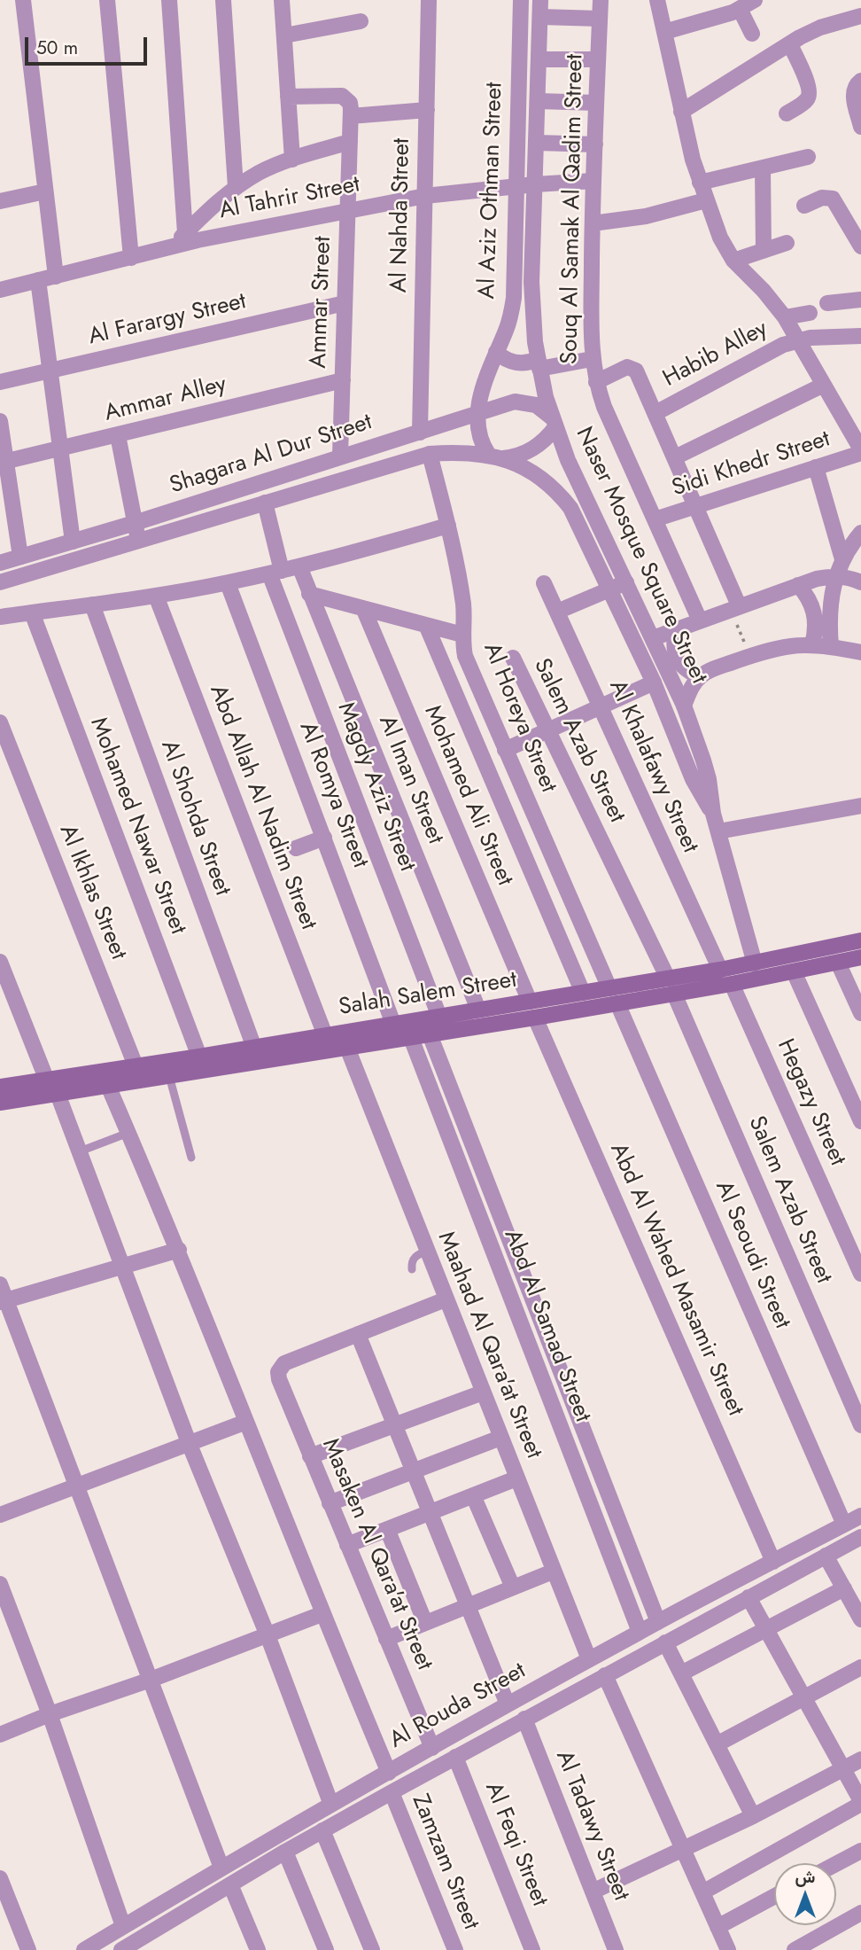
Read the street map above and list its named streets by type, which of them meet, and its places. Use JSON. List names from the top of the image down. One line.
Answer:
{"streets":{"main road":["Salah Salem Street"],"street":["Al Aziz Othman Street","Al Tahrir Street","Souq Al Samak Al Qadim Street","Al Nahda Street","Ammar Street","Al Farargy Street","Habib Alley","Ammar Alley","Shagara Al Dur Street","Sidi Khedr Street","Naser Mosque Square Street","Al Horeya Street","Salem Azab Street","Al Khalafawy Street","Al Iman Street","Magdy Aziz Street","Al Romya Street","Mohamed Ali Street","Abd Allah Al Nadim Street","Al Shohda Street","Mohamed Nawar Street","Al Ikhlas Street","Hegazy Street","Al Seoudi Street","Abd Al Wahed Masamir Street","Abd Al Samad Street","Maahad Al Qara'at Street","Masaken Al Qara'at Street","Al Rouda Street","Al Tadawy Street","Al Feqi Street","Zamzam Street"]},"crossings":[["Al Aziz Othman Street","Al Tahrir Street"],["Al Aziz Othman Street","Shagara Al Dur Street"],["Al Aziz Othman Street","Naser Mosque Square Street"],["Al Tahrir Street","Souq Al Samak Al Qadim Street"],["Al Tahrir Street","Al Nahda Street"],["Al Tahrir Street","Ammar Street"],["Souq Al Samak Al Qadim Street","Sidi Khedr Street"],["Al Nahda Street","Shagara Al Dur Street"],["Ammar Street","Al Farargy Street"],["Ammar Street","Ammar Alley"],["Ammar Street","Shagara Al Dur Street"],["Shagara Al Dur Street","Naser Mosque Square Street"],["Shagara Al Dur Street","Al Horeya Street"],["Shagara Al Dur Street","Magdy Aziz Street"],["Naser Mosque Square Street","Salah Salem Street"],["Al Horeya Street","Salah Salem Street"],["Salem Azab Street","Salah Salem Street"],["Al Khalafawy Street","Salah Salem Street"],["Al Iman Street","Salah Salem Street"],["Magdy Aziz Street","Salah Salem Street"],["Al Romya Street","Salah Salem Street"],["Mohamed Ali Street","Salah Salem Street"],["Abd Allah Al Nadim Street","Salah Salem Street"],["Al Shohda Street","Salah Salem Street"],["Mohamed Nawar Street","Salah Salem Street"],["Al Ikhlas Street","Salah Salem Street"],["Salah Salem Street","Hegazy Street"],["Salah Salem Street","Al Seoudi Street"],["Salah Salem Street","Abd Al Wahed Masamir Street"],["Salah Salem Street","Abd Al Samad Street"],["Salah Salem Street","Maahad Al Qara'at Street"],["Al Seoudi Street","Al Rouda Street"],["Abd Al Wahed Masamir Street","Al Rouda Street"],["Abd Al Samad Street","Al Rouda Street"],["Maahad Al Qara'at Street","Al Rouda Street"],["Masaken Al Qara'at Street","Al Rouda Street"],["Al Rouda Street","Al Tadawy Street"],["Al Rouda Street","Al Feqi Street"],["Al Rouda Street","Zamzam Street"]],"scale_bar":"50 m","north":"top"}
